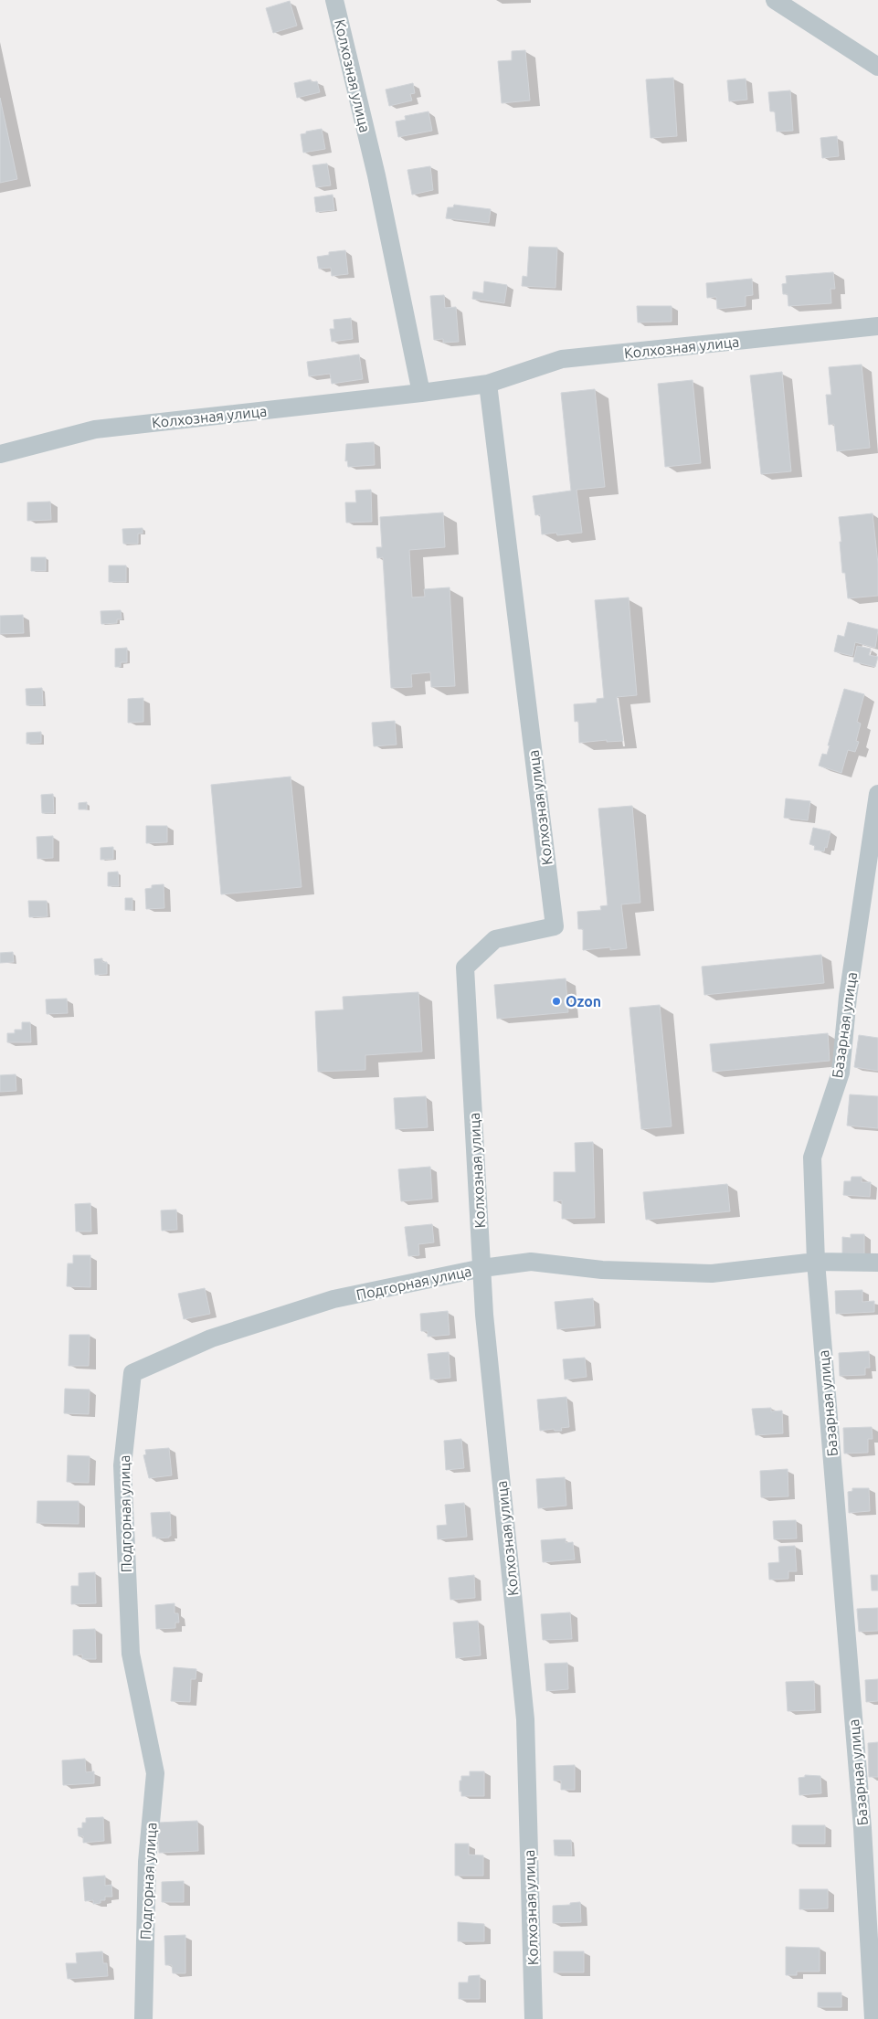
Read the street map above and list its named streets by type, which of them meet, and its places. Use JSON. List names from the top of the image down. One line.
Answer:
{"streets":{"street":["Колхозная улица","Базарная улица","Подгорная улица"]},"crossings":[["Колхозная улица","Подгорная улица"]],"places":["Ozon"]}
